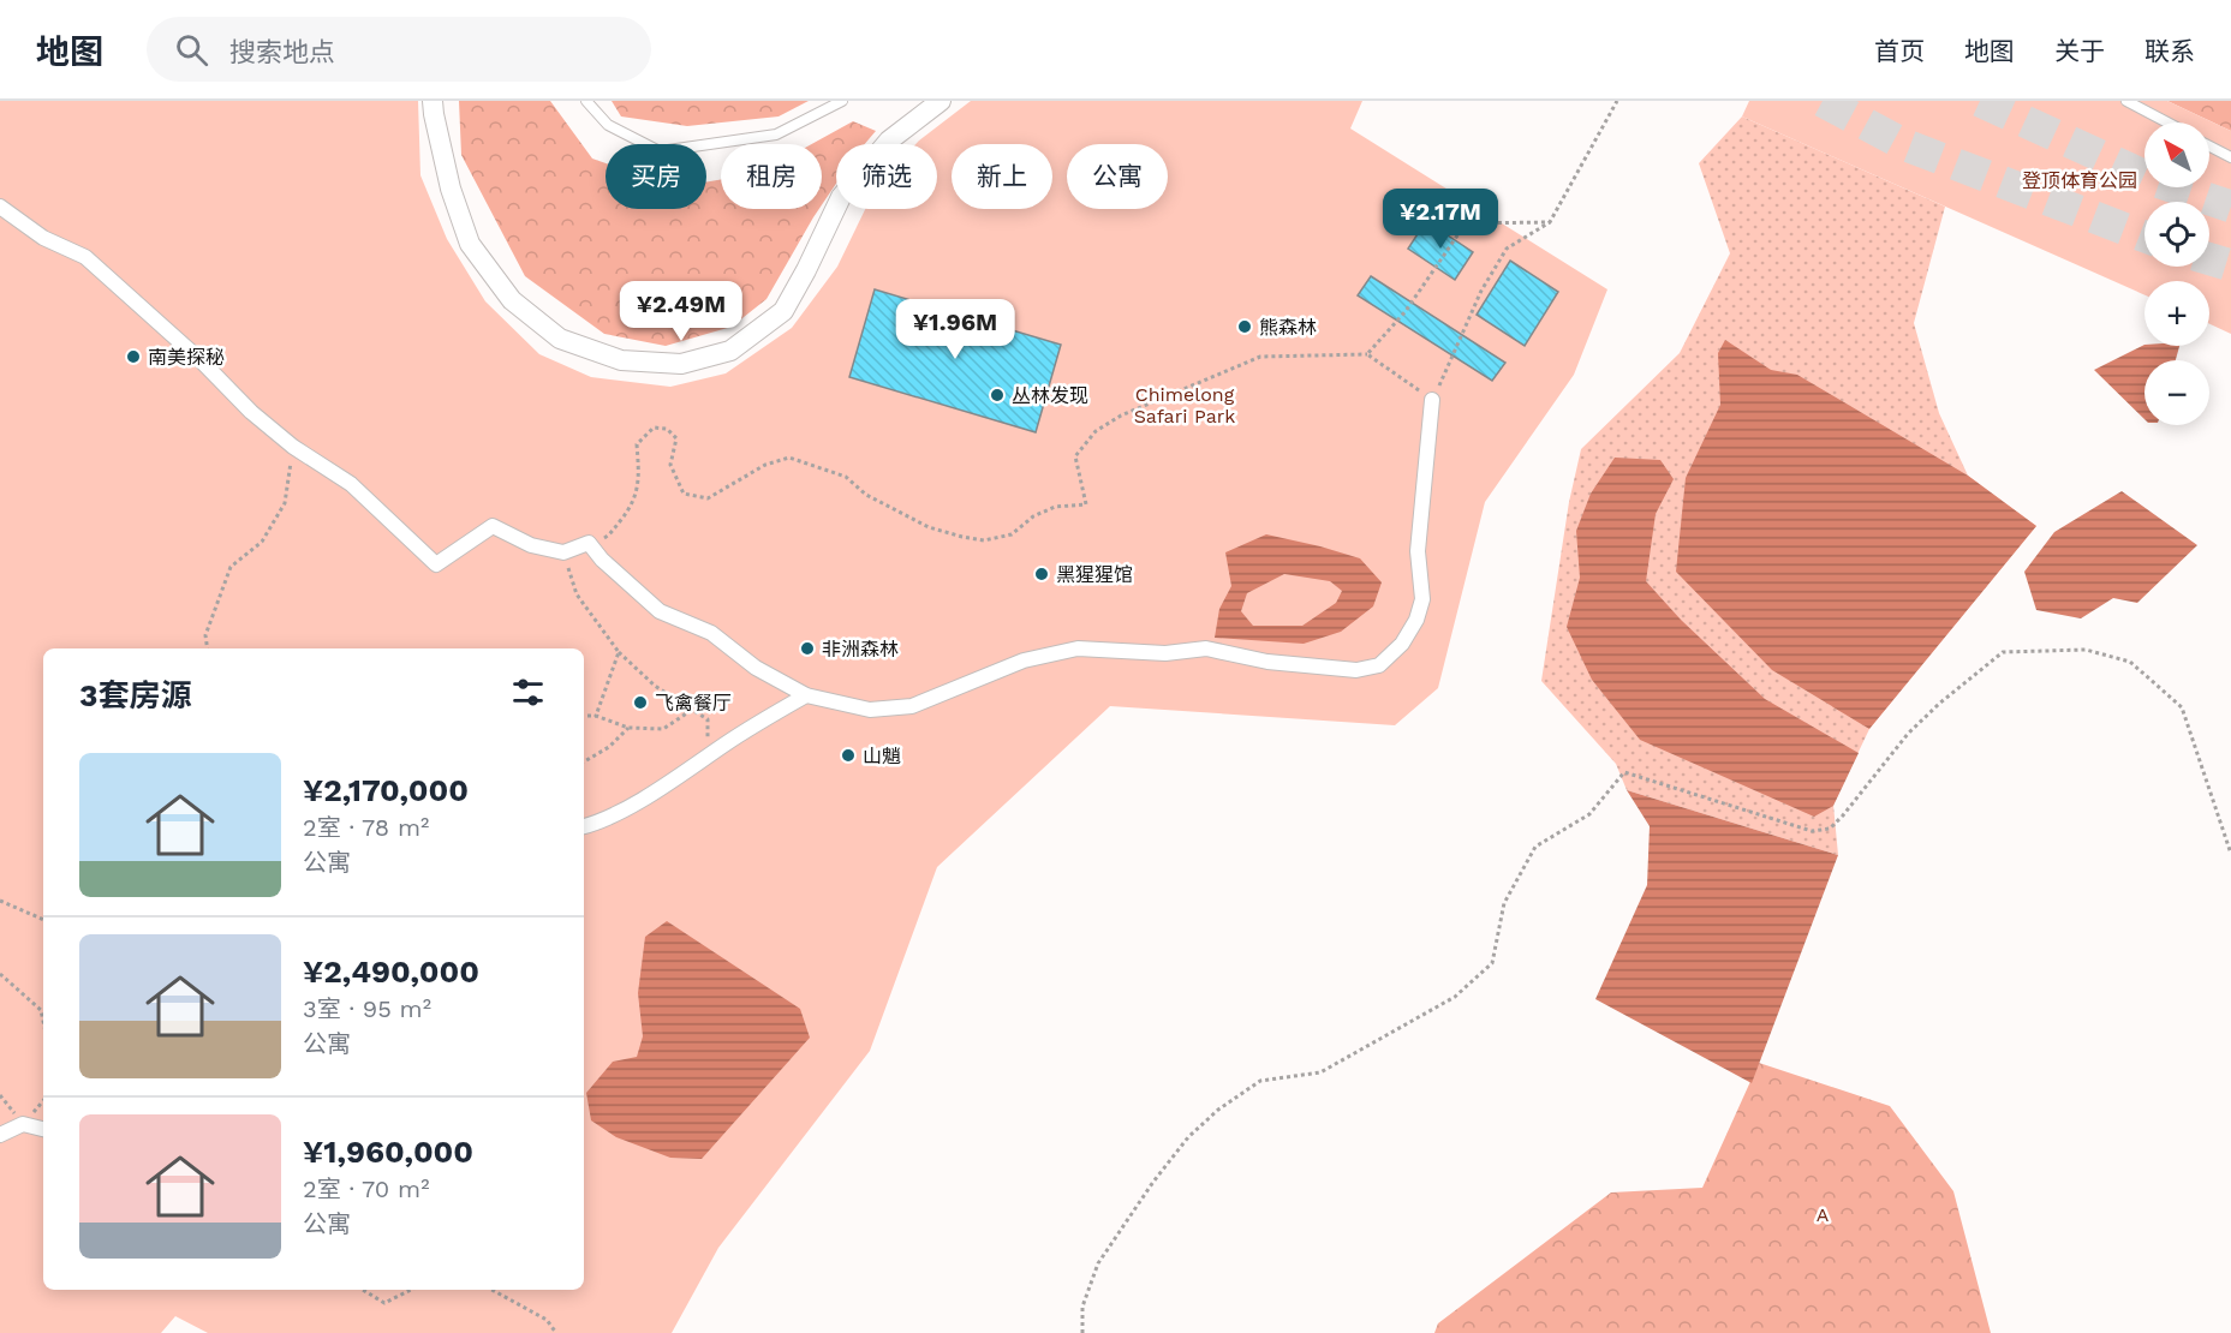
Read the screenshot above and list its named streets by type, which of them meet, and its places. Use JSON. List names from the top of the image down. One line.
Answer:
{"parks":["登顶体育公园","Chimelong Safari Park","A"],"places":["熊森林","南美探秘","丛林发现","黑猩猩馆","非洲森林","飞禽餐厅","山魈"],"north":"top left","page":{"header":"地图","search":"搜索地点","nav":["首页","地图","关于","联系"],"map_buttons":["+","−"],"chip":["买房","租房","筛选","新上","公寓"],"price":["¥2.17M","¥2.49M","¥1.96M"],"heading":"3套房源","list":[{"name":"¥2,170,000","note":"2室 · 78 m² · 公寓"},{"name":"¥2,490,000","note":"3室 · 95 m² · 公寓"},{"name":"¥1,960,000","note":"2室 · 70 m² · 公寓"}]}}
